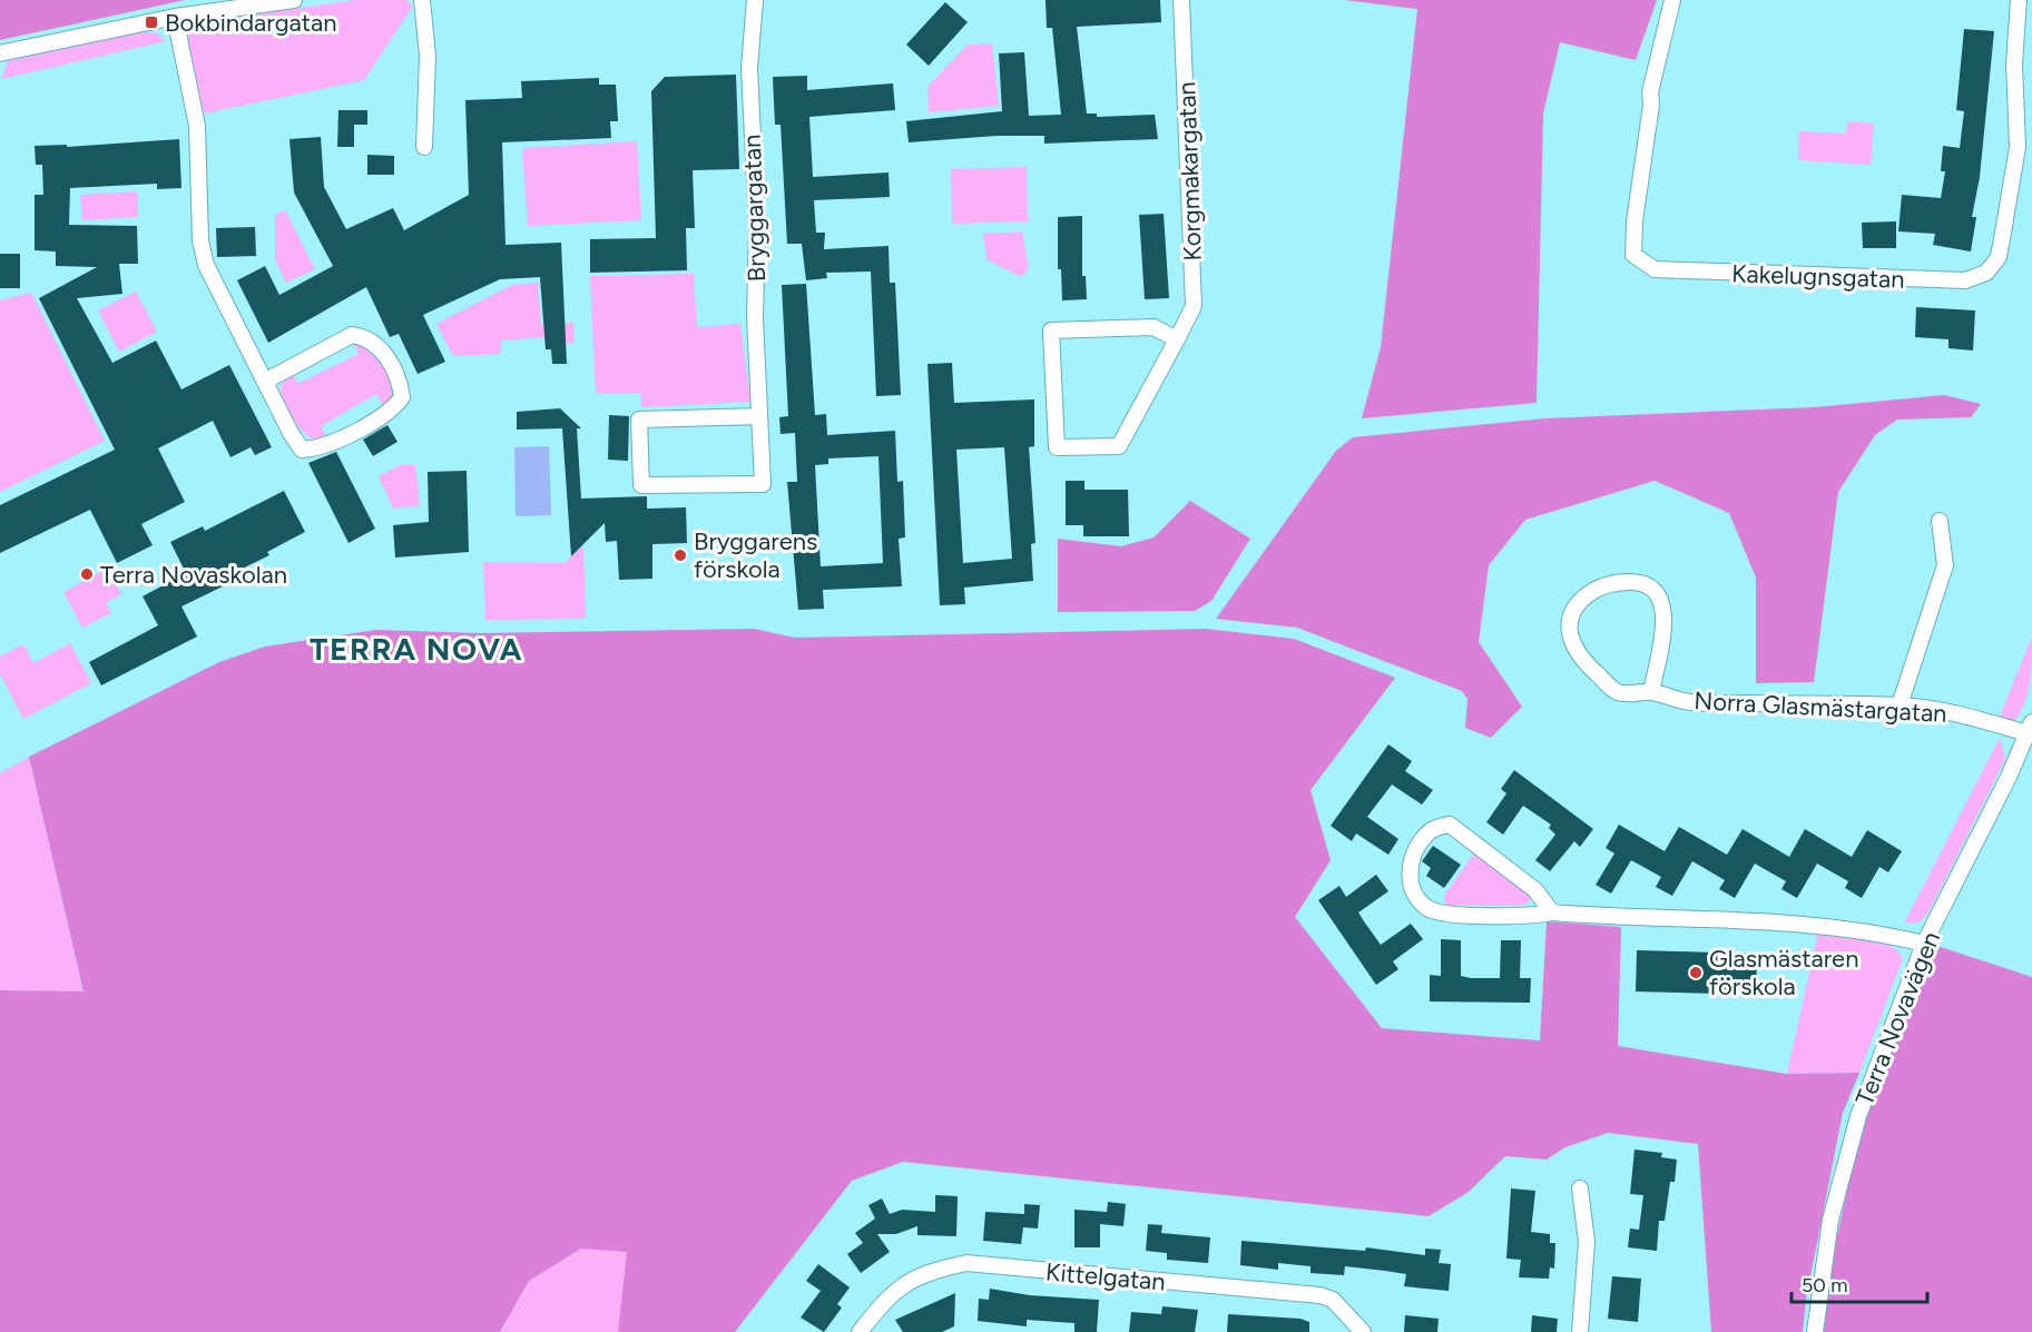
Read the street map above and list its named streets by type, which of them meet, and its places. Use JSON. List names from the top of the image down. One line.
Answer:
{"streets":{"street":["Korgmakargatan","Bryggargatan","Kakelugnsgatan","Norra Glasmästargatan","Terra Novavägen","Kittelgatan"]},"crossings":[["Norra Glasmästargatan","Terra Novavägen"]],"districts":["TERRA NOVA"],"places":{"transit":["Bokbindargatan"],"other":["Bryggarens förskola","Terra Novaskolan","Glasmästaren förskola"]},"scale_bar":"50 m"}
